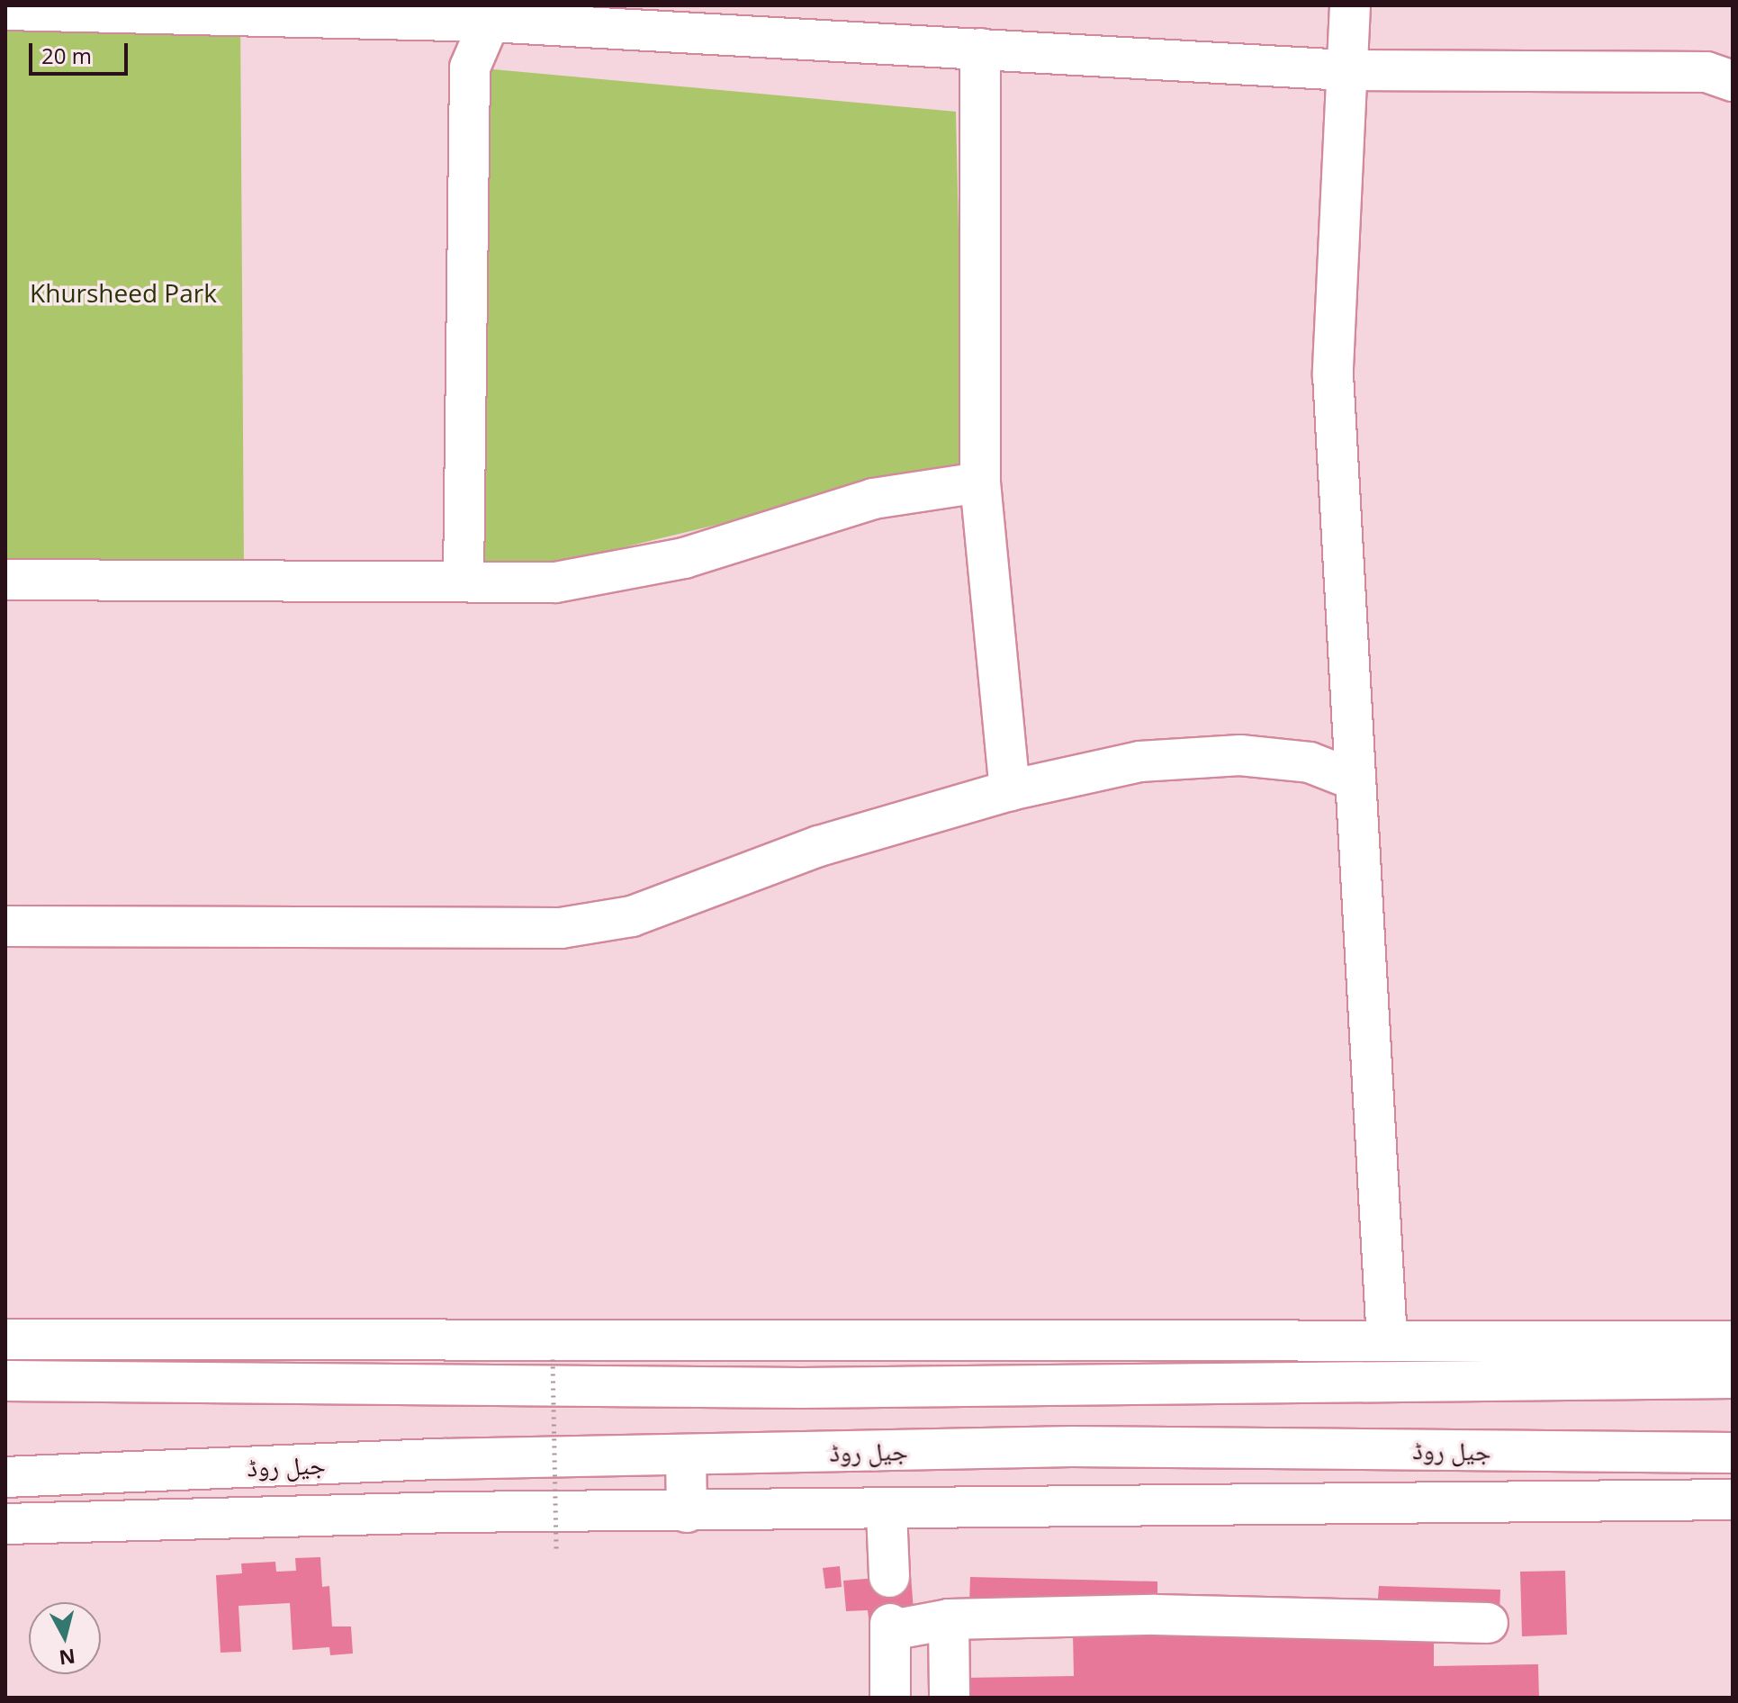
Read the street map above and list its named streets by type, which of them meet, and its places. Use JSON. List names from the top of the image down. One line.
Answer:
{"streets":{"street":["جیل روڈ"]},"parks":["Khursheed Park"],"scale_bar":"20 m","north":"bottom"}
